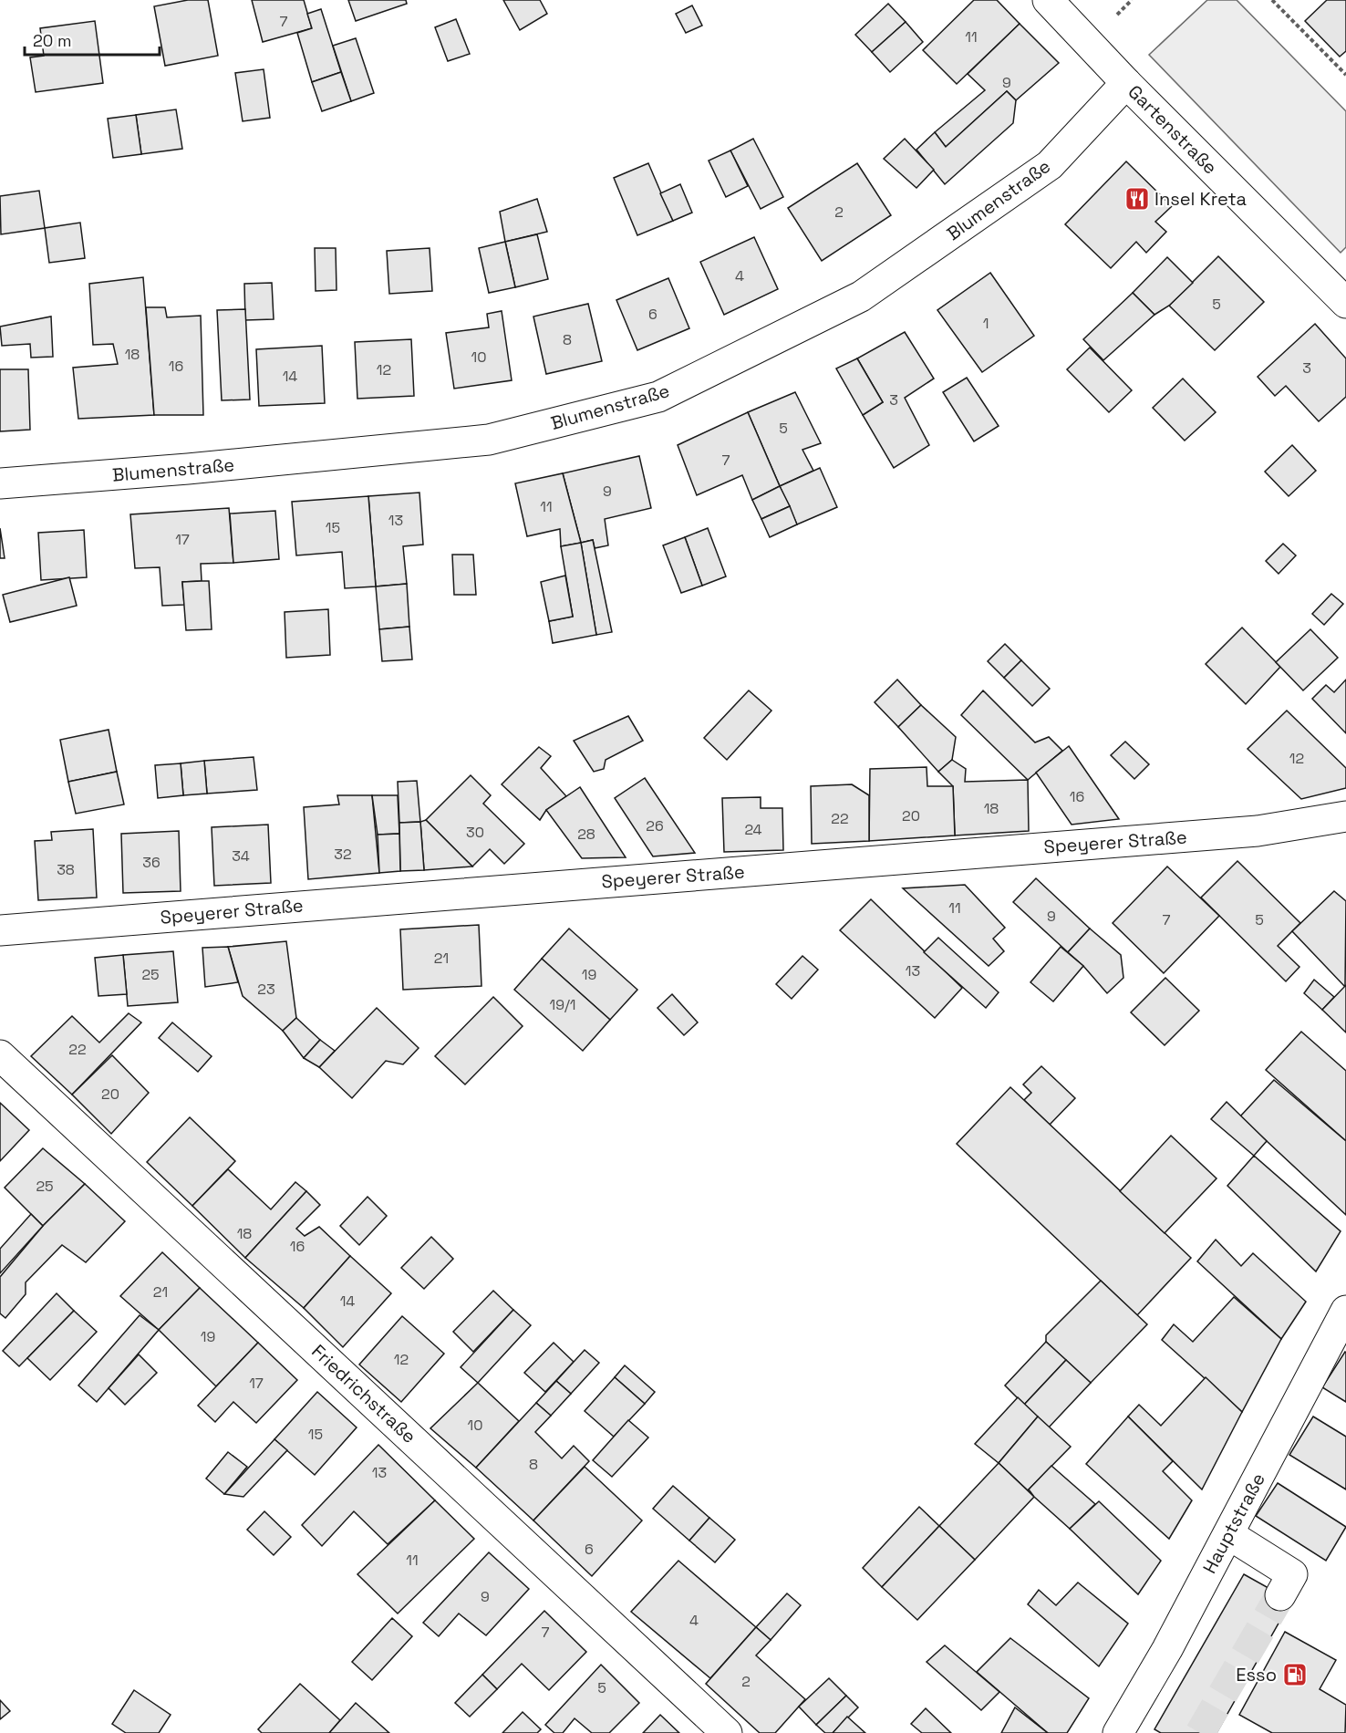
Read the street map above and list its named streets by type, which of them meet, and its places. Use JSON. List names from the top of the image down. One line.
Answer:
{"streets":{"street":["Gartenstraße","Blumenstraße","Speyerer Straße","Friedrichstraße","Hauptstraße"]},"crossings":[["Gartenstraße","Blumenstraße"]],"places":{"restaurant":["Insel Kreta"],"fuel station":["Esso"]},"house_numbers":["7","11","9","2","4","5","6","1","8","18","10","16","3","12","14","3","5","7","9","11","13","15","17","12","16","18","20","22","26","24","30","28","32","34","36","38","11","9","7","5","21","13","25","19","23","19/1","22","20","25","18","16","21","14","19","12","17","10","15","8","13","6","11","9","4","7","2","5"],"scale_bar":"20 m"}
